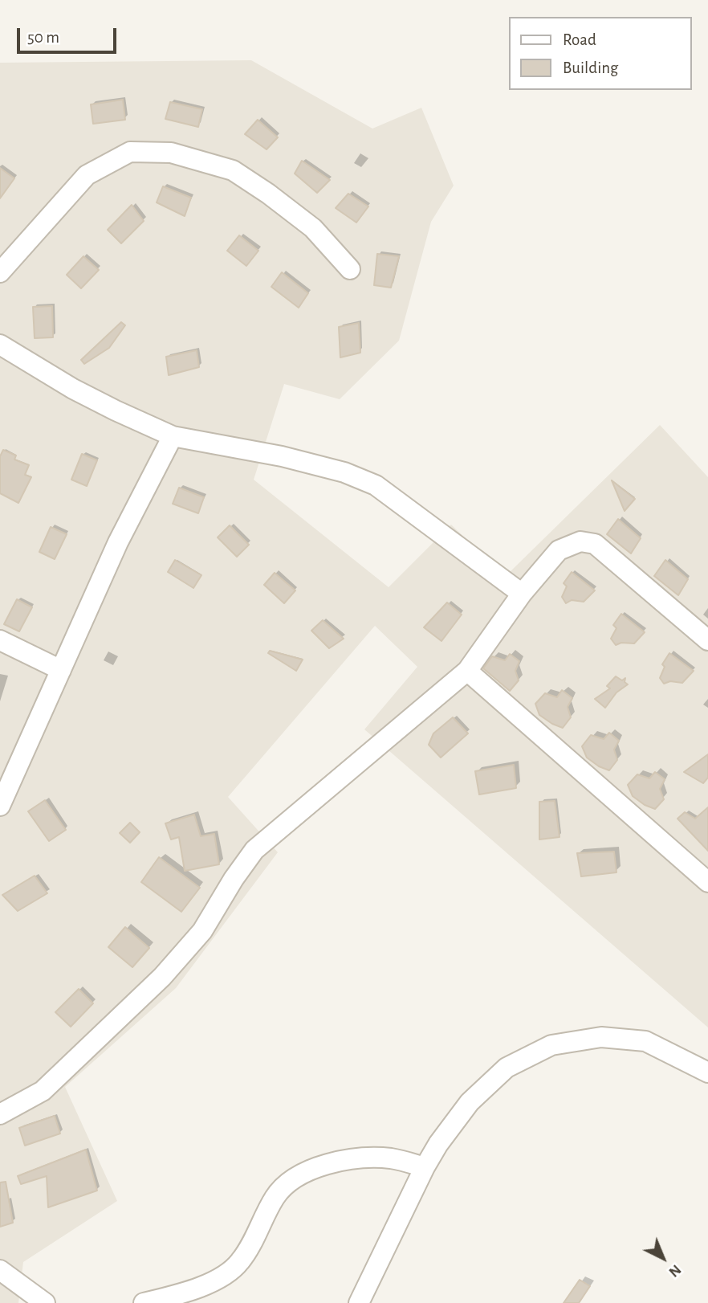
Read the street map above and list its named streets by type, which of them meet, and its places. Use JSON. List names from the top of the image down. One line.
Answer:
{"legend":["Road","Building"],"scale_bar":"50 m","north":"bottom right"}
